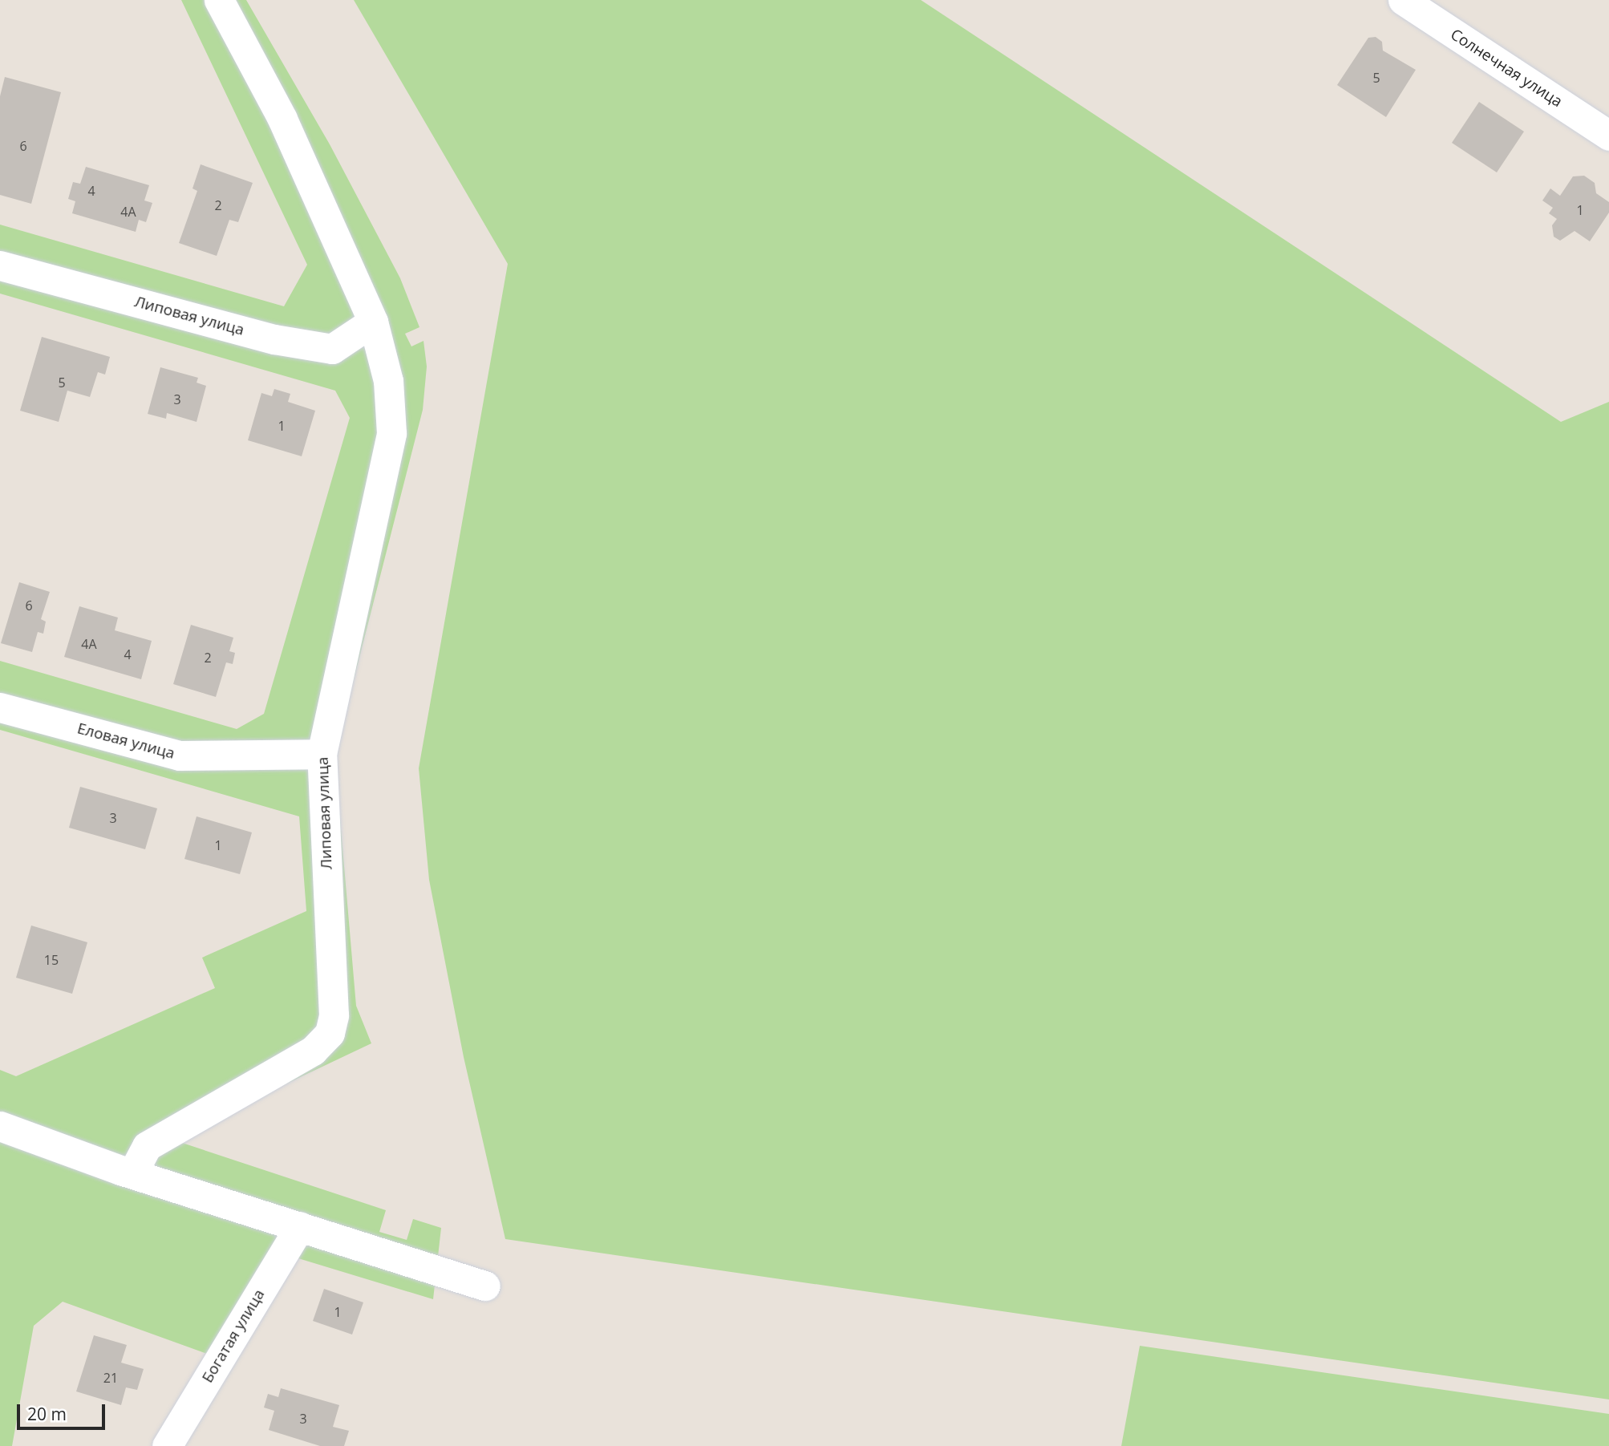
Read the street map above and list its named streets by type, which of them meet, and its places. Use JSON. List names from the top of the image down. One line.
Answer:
{"streets":{"street":["Солнечная улица","Липовая улица","Еловая улица","Богатая улица"]},"crossings":[["Липовая улица","Еловая улица"]],"house_numbers":["5","6","4","2","1","4А","5","3","1","6","4А","4","2","3","1","15","1","21","3"],"scale_bar":"20 m"}
